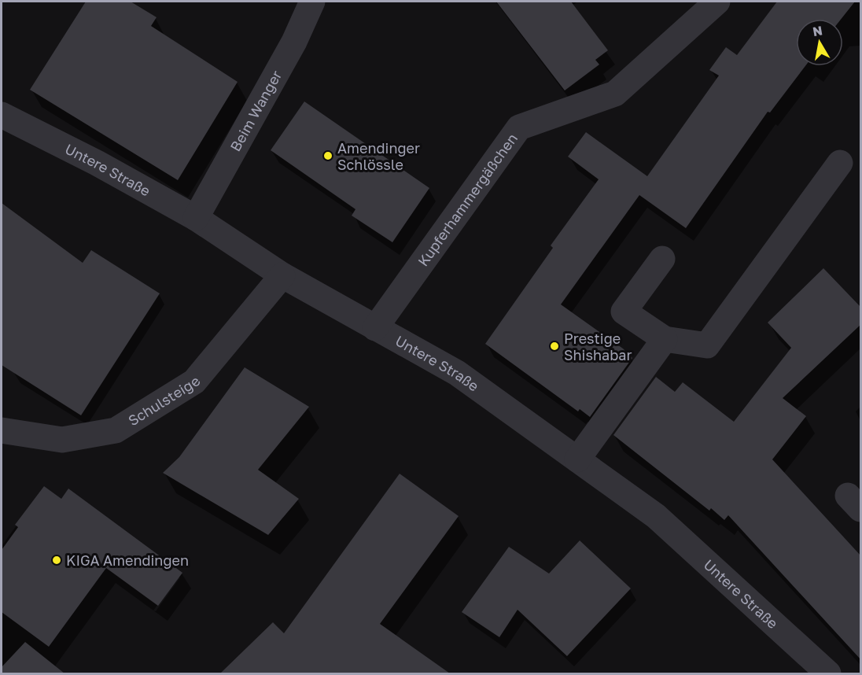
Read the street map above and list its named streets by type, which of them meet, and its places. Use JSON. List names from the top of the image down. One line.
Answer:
{"streets":{"street":["Beim Wanger","Untere Straße","Kupferhammergäßchen","Schulsteige"]},"crossings":[["Beim Wanger","Untere Straße"],["Untere Straße","Kupferhammergäßchen"],["Untere Straße","Schulsteige"]],"places":["Amendinger Schlössle","Prestige Shishabar","KIGA Amendingen"],"north":"top"}
